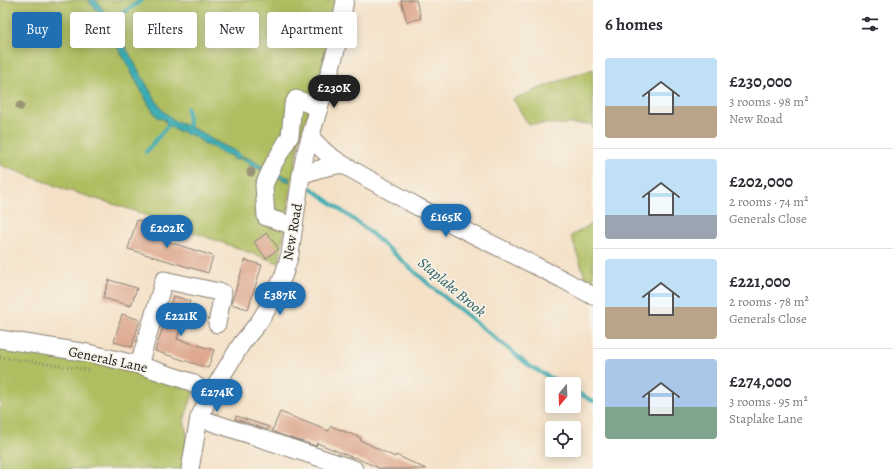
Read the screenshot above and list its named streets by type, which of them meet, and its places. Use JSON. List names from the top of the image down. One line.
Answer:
{"streets":{"street":["New Road","Generals Lane"]},"crossings":[["New Road","Generals Lane"]],"water":["Staplake Brook"],"north":"bottom","page":{"heading":"6 homes","chip":["Buy","Rent","Filters","New","Apartment"],"list":[{"name":"£230,000","note":"3 rooms · 98 m² · New Road"},{"name":"£202,000","note":"2 rooms · 74 m² · Generals Close"},{"name":"£221,000","note":"2 rooms · 78 m² · Generals Close"},{"name":"£274,000","note":"3 rooms · 95 m² · Staplake Lane"}],"price":["£230K","£165K","£202K","£387K","£221K","£274K"]}}
